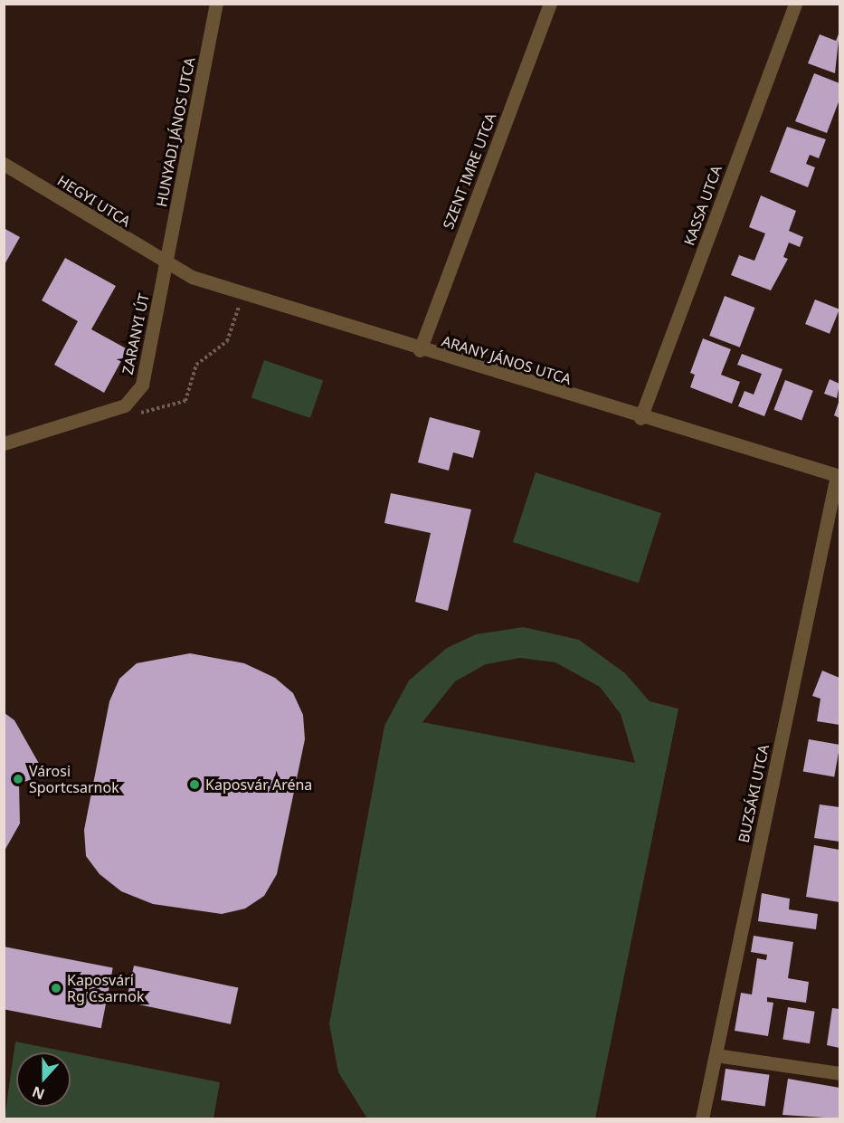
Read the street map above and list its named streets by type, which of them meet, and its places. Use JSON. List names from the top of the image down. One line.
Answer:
{"streets":{"street":["HUNYADI JÁNOS UTCA","SZENT IMRE UTCA","HEGYI UTCA","KASSA UTCA","ZARANYI ÚT","ARANY JÁNOS UTCA","BUZSÁKI UTCA"]},"crossings":[["HUNYADI JÁNOS UTCA","HEGYI UTCA"],["HUNYADI JÁNOS UTCA","ZARANYI ÚT"],["HUNYADI JÁNOS UTCA","ARANY JÁNOS UTCA"],["SZENT IMRE UTCA","ARANY JÁNOS UTCA"],["HEGYI UTCA","ZARANYI ÚT"],["HEGYI UTCA","ARANY JÁNOS UTCA"],["KASSA UTCA","ARANY JÁNOS UTCA"],["ZARANYI ÚT","ARANY JÁNOS UTCA"],["ARANY JÁNOS UTCA","BUZSÁKI UTCA"]],"places":["Városi Sportcsarnok","Kaposvár Aréna","Kaposvári Rg Csarnok"],"north":"bottom"}
